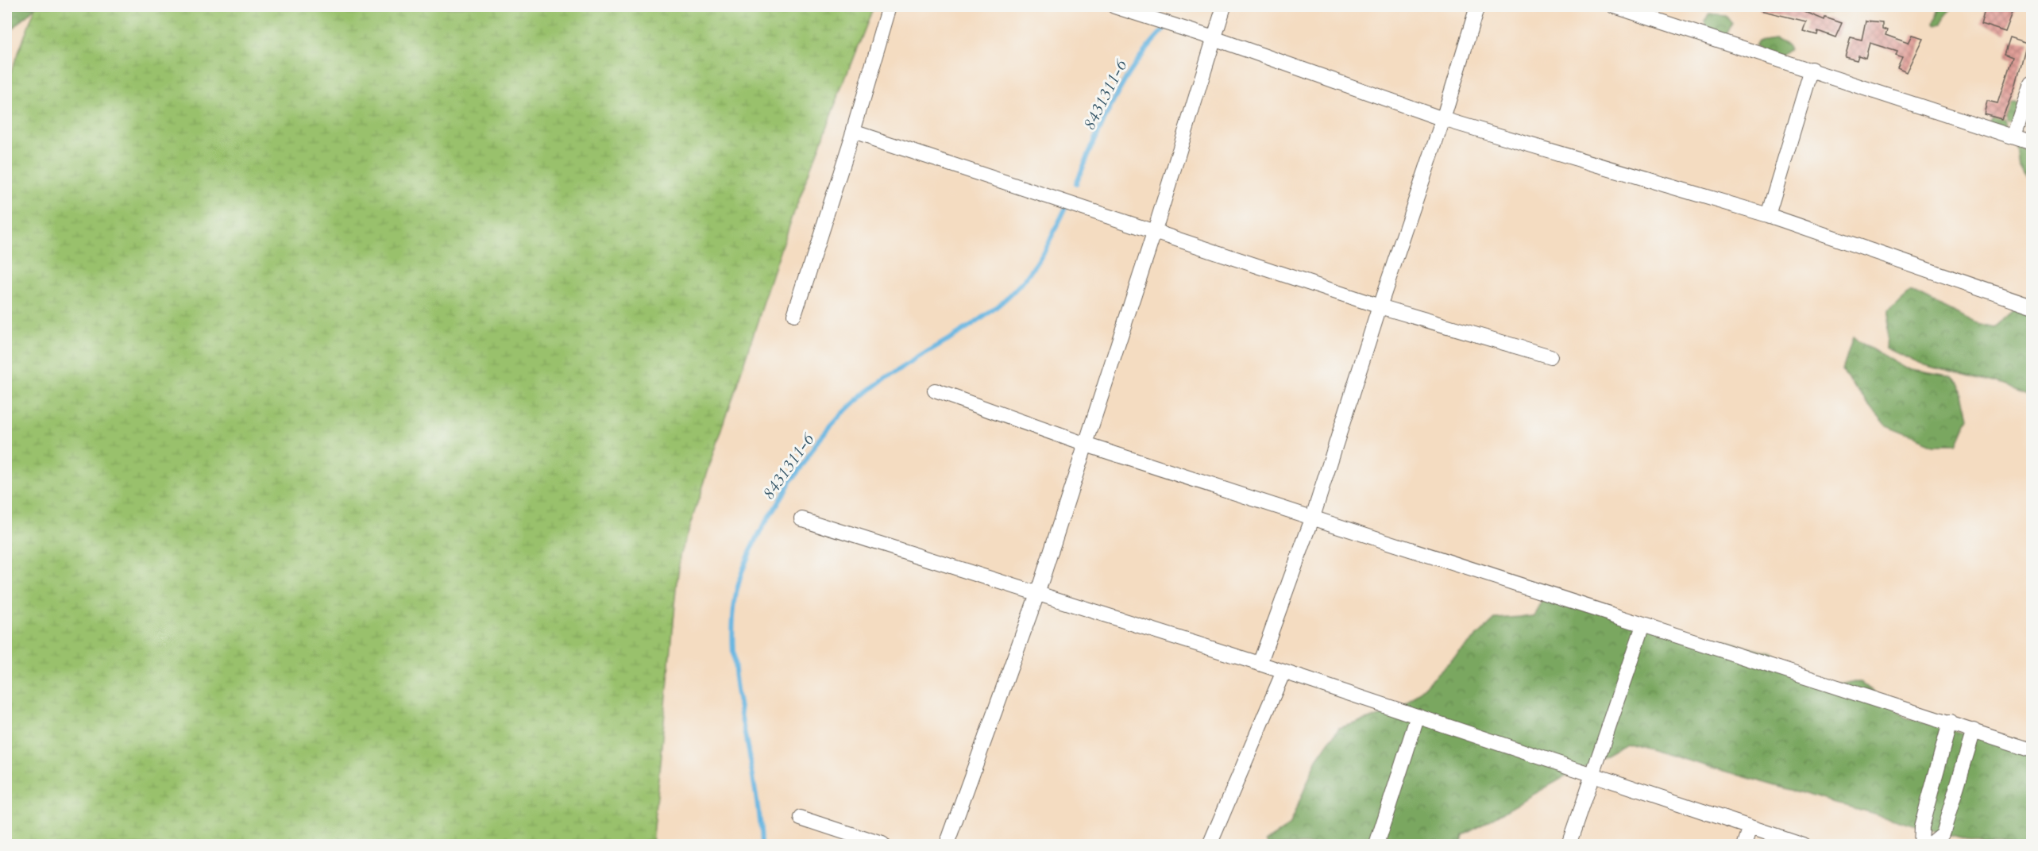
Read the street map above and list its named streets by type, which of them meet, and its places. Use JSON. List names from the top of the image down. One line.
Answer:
{"water":["8431311-6"]}
